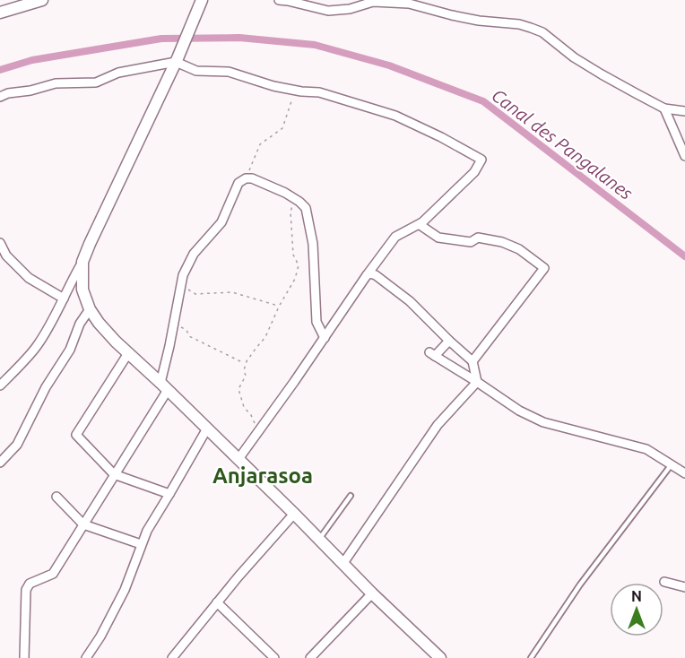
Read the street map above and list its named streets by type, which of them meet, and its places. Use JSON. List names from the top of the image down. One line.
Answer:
{"districts":["Anjarasoa"],"water":["Canal des Pangalanes"],"north":"top"}
